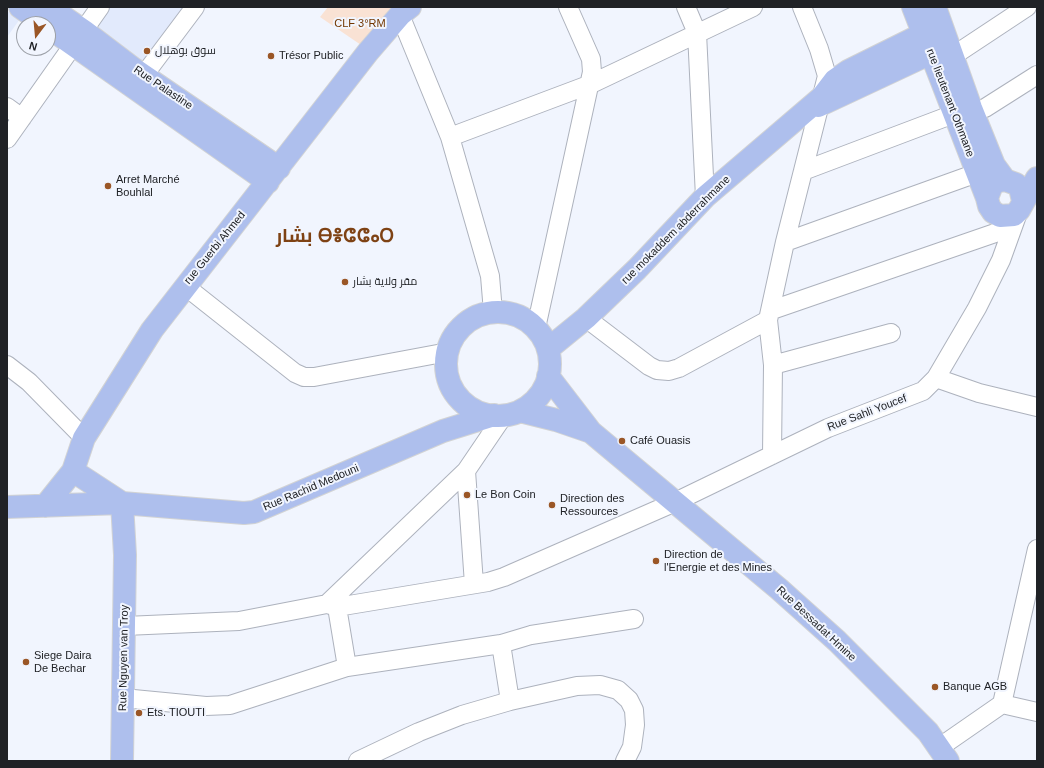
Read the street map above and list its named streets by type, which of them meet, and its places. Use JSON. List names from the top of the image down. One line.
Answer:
{"streets":{"main road":["Rue Palastine","rue lieutenant Othmane","rue mokaddem abderrahmane","rue Guerbi Ahmed","Rue Rachid Medouni","Rue Bessadat Hmine","Rue Nguyen van Troy"],"street":["Rue Sahli Youcef"]},"crossings":[["Rue Palastine","rue Guerbi Ahmed"],["rue lieutenant Othmane","rue mokaddem abderrahmane"],["rue lieutenant Othmane","Rue Sahli Youcef"],["rue mokaddem abderrahmane","Rue Rachid Medouni"],["rue mokaddem abderrahmane","Rue Bessadat Hmine"],["rue Guerbi Ahmed","Rue Rachid Medouni"],["Rue Sahli Youcef","Rue Bessadat Hmine"],["Rue Sahli Youcef","Rue Nguyen van Troy"],["Rue Rachid Medouni","Rue Bessadat Hmine"],["Rue Rachid Medouni","Rue Nguyen van Troy"]],"districts":["بشار ⴱⴻⵛⵛⴰⵔ"],"parks":["CLF 3°RM"],"places":["سوق بوهلال","Trésor Public","Arret Marché Bouhlal","مقر ولاية بشار","Café Ouasis","Le Bon Coin","Direction des Ressources","Direction de l'Energie et des Mines","Siege Daira De Bechar","Banque AGB","Ets. TIOUTI"],"north":"bottom"}
